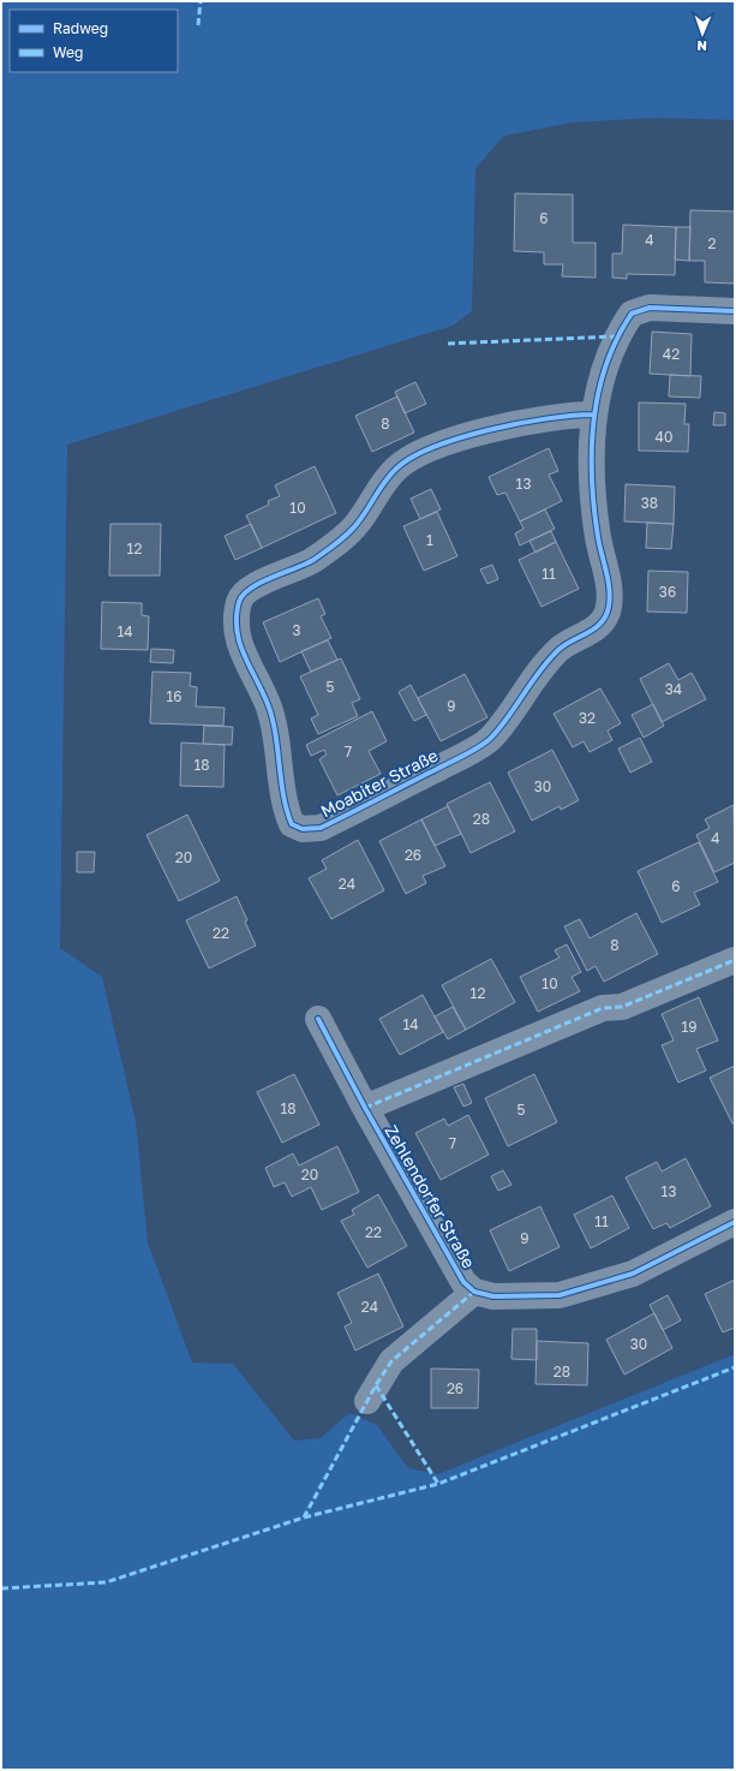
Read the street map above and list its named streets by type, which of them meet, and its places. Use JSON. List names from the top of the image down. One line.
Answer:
{"streets":{"street":["Moabiter Straße","Zehlendorfer Straße"]},"house_numbers":["6","4","2","42","8","40","13","38","10","1","12","11","36","3","14","5","34","16","9","32","7","18","30","28","4","26","20","24","6","22","8","10","12","14","19","18","5","7","20","13","11","22","9","24","30","28","26"],"legend":["Radweg","Weg"],"north":"bottom"}
